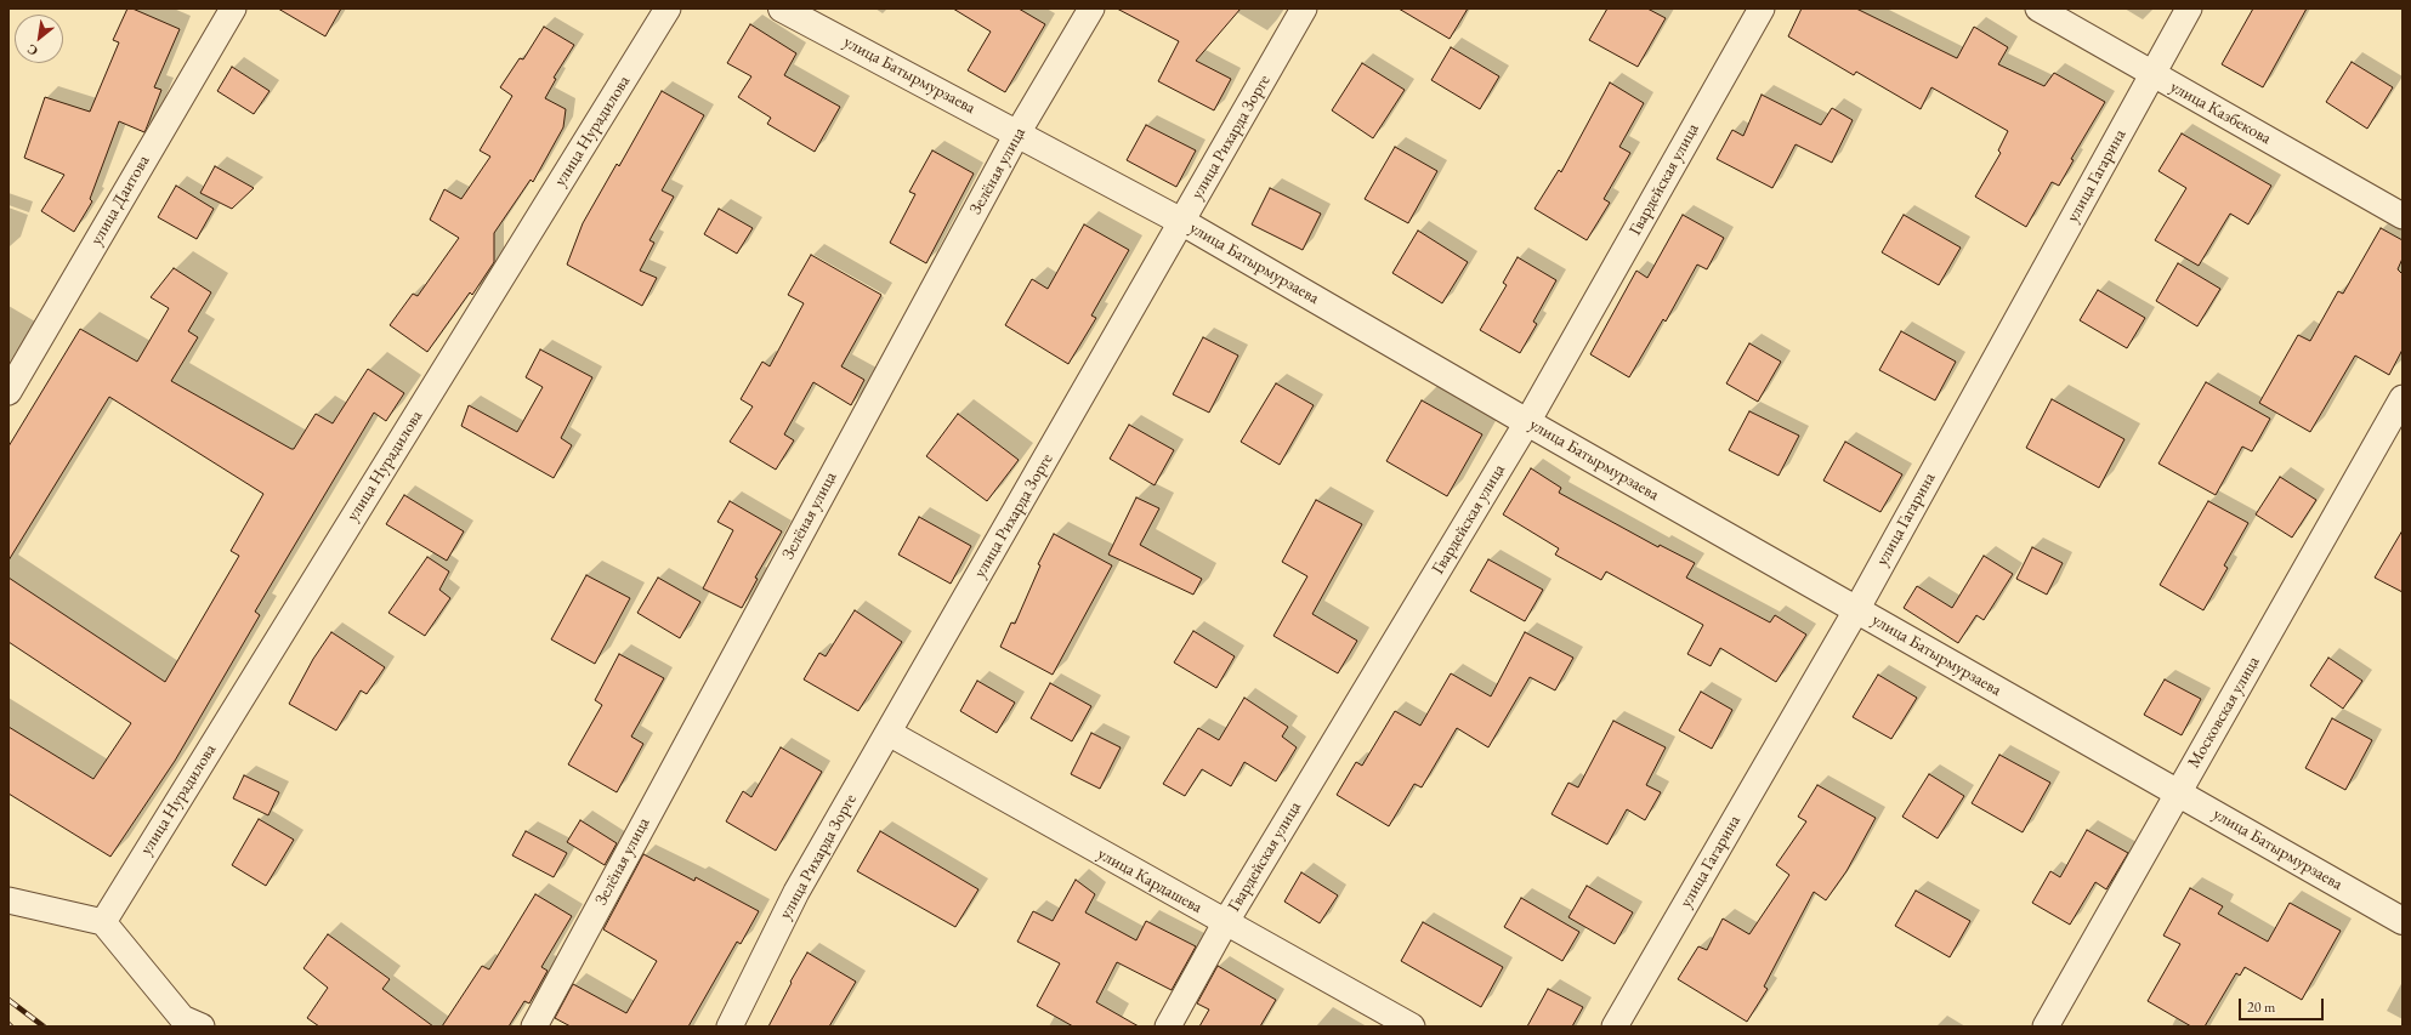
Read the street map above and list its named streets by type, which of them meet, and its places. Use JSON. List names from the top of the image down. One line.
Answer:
{"streets":{"street":["улица Батырмурзаева","улица Казбекова","улица Нурадилова","улица Рихарда Зорге","Зелёная улица","улица Гагарина","Гвардейская улица","улица Даитова","Московская улица","улица Кардашева"]},"crossings":[["улица Батырмурзаева","улица Рихарда Зорге"],["улица Батырмурзаева","Зелёная улица"],["улица Батырмурзаева","улица Гагарина"],["улица Батырмурзаева","Гвардейская улица"],["улица Батырмурзаева","Московская улица"],["улица Казбекова","улица Гагарина"],["улица Рихарда Зорге","улица Кардашева"],["Гвардейская улица","улица Кардашева"]],"scale_bar":"20 m","north":"bottom left"}
